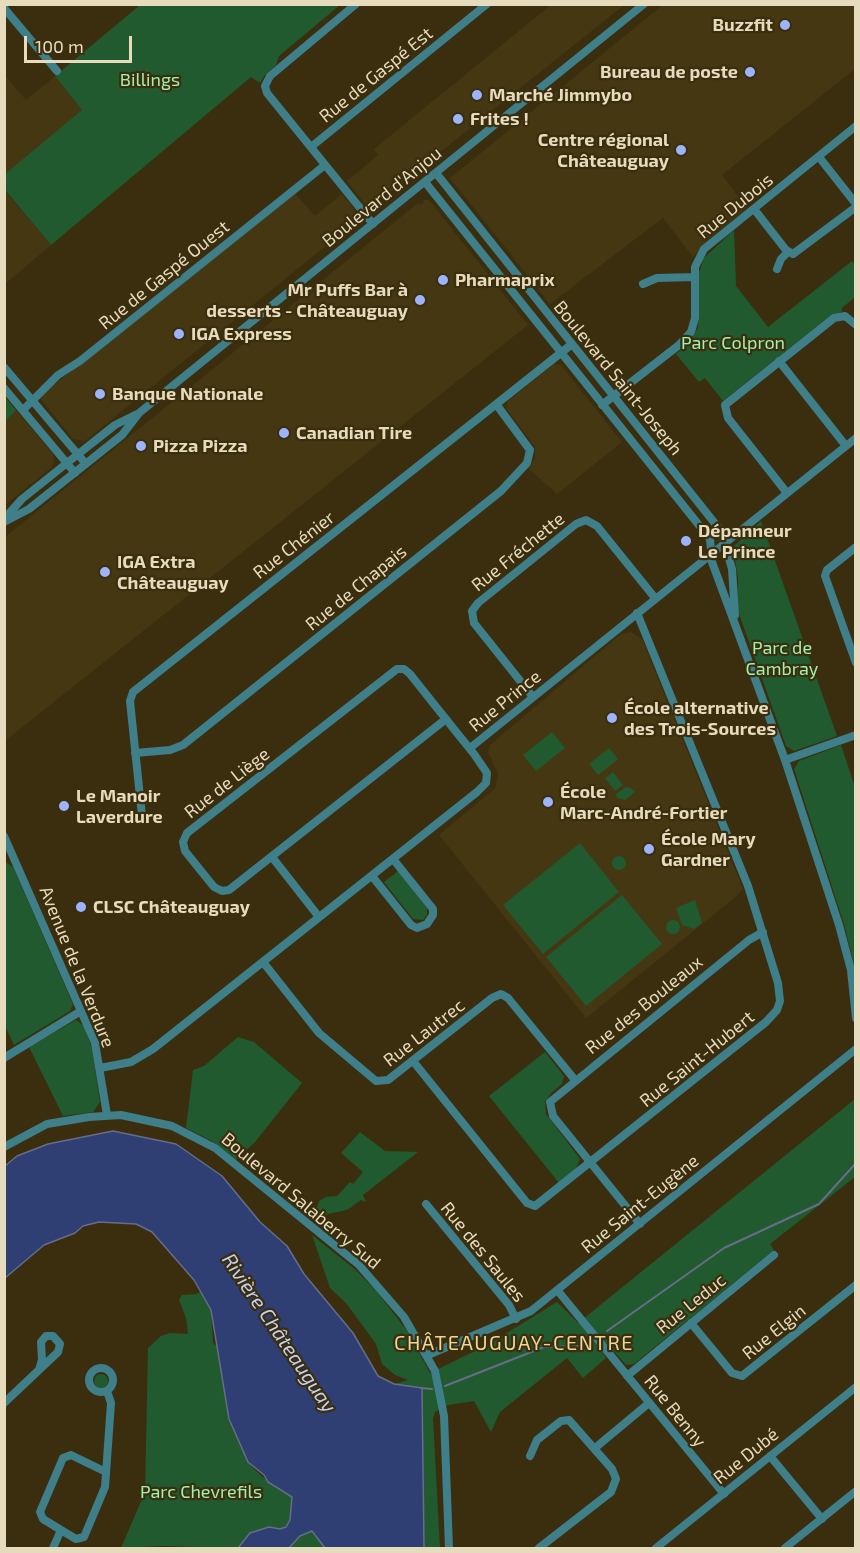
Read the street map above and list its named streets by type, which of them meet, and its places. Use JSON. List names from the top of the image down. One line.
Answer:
{"streets":{"street":["Rue de Gaspé Est","Boulevard d'Anjou","Rue Dubois","Rue de Gaspé Ouest","Boulevard Saint-Joseph","Rue Chénier","Rue Fréchette","Rue de Chapais","Rue Prince","Rue de Liège","Avenue de la Verdure","Rue des Bouleaux","Rue Lautrec","Rue Saint-Hubert","Boulevard Salaberry Sud","Rue Saint-Eugène","Rue des Saules","Rue Leduc","Rue Elgin","Rue Benny","Rue Dubé"]},"crossings":[["Boulevard d'Anjou","Boulevard Saint-Joseph"],["Rue Dubois","Boulevard Saint-Joseph"],["Boulevard Saint-Joseph","Rue Chénier"],["Boulevard Saint-Joseph","Rue Prince"],["Rue Chénier","Rue de Chapais"],["Rue Fréchette","Rue Prince"],["Rue Prince","Rue de Liège"],["Rue Prince","Avenue de la Verdure"],["Rue Prince","Rue Lautrec"],["Rue Prince","Rue Saint-Hubert"],["Avenue de la Verdure","Boulevard Salaberry Sud"],["Rue des Bouleaux","Rue Lautrec"],["Rue des Bouleaux","Rue Saint-Hubert"],["Rue Lautrec","Rue Saint-Hubert"],["Boulevard Salaberry Sud","Rue Saint-Eugène"],["Rue Saint-Eugène","Rue des Saules"],["Rue Saint-Eugène","Rue Benny"],["Rue Leduc","Rue Elgin"],["Rue Leduc","Rue Benny"],["Rue Benny","Rue Dubé"]],"districts":["CHÂTEAUGUAY-CENTRE"],"water":["Rivière Châteauguay"],"parks":["Billings","Parc Colpron","Parc de Cambray","Parc Chevrefils"],"places":["Buzzfit","Bureau de poste","Marché Jimmybo","Frites !","Centre régional Châteauguay","Pharmaprix","Mr Puffs Bar à desserts - Châteauguay","IGA Express","Banque Nationale","Canadian Tire","Pizza Pizza","Dépanneur Le Prince","IGA Extra Châteauguay","École alternative des Trois-Sources","École Marc-André-Fortier","Le Manoir Laverdure","École Mary Gardner","CLSC Châteauguay"],"scale_bar":"100 m"}
